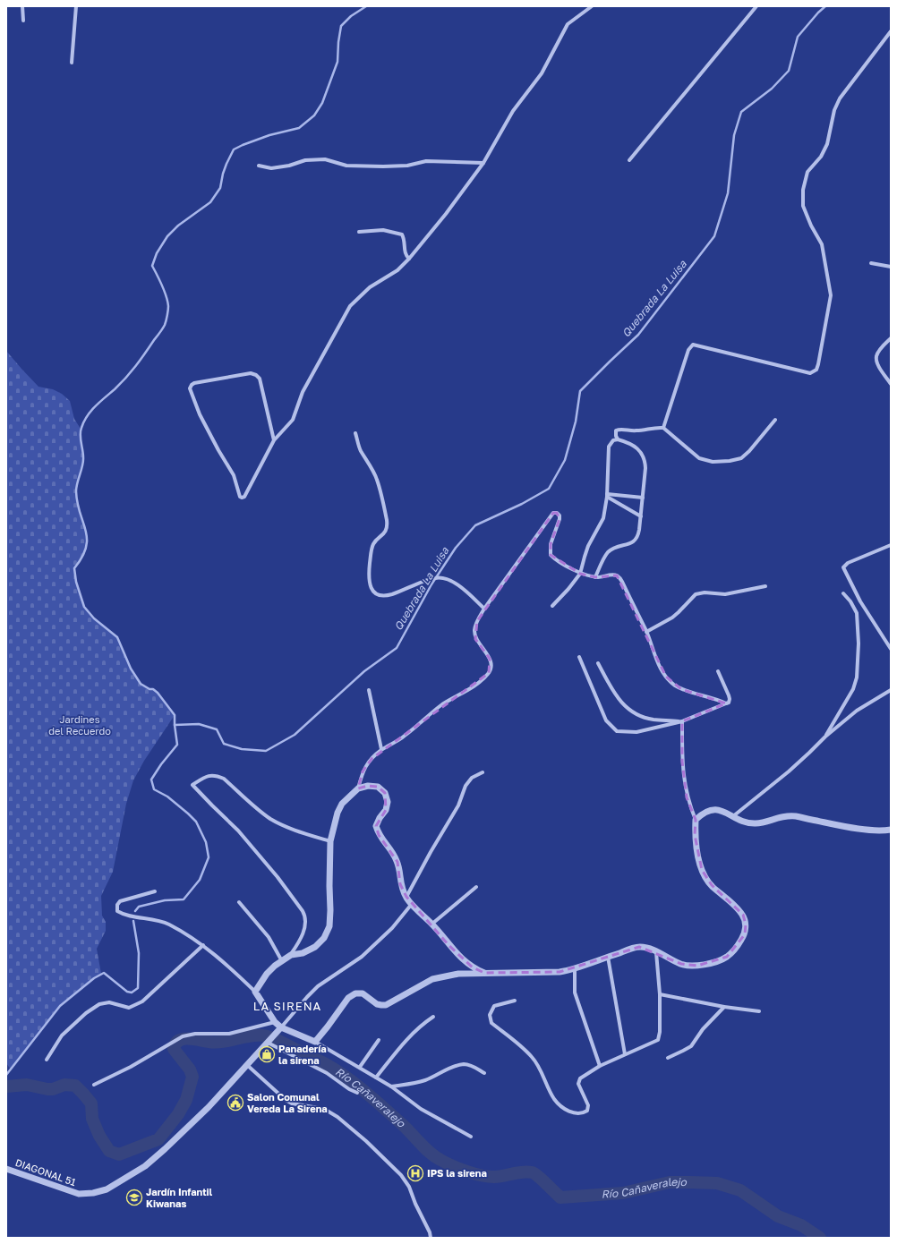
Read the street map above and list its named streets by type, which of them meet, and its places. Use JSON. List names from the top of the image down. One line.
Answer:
{"streets":{"street":["DIAGONAL 51"]},"districts":["LA SIRENA"],"water":["Quebrada La Luisa","Río Cañaveralejo"],"parks":["Jardines del Recuerdo"],"places":{"shop":["Panadería la sirena"],"public building":["Salon Comunal Vereda La Sirena"],"hospital":["IPS la sirena"],"school or university":["Jardín Infantil Kiwanas"]}}
